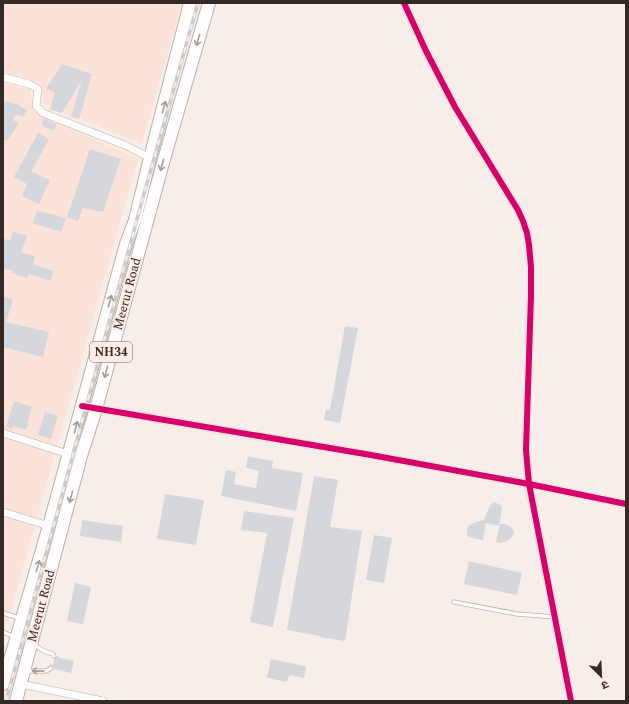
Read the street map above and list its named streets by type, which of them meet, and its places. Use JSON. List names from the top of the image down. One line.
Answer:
{"streets":{"highway":["Meerut Road","NH34"]},"north":"bottom right"}
